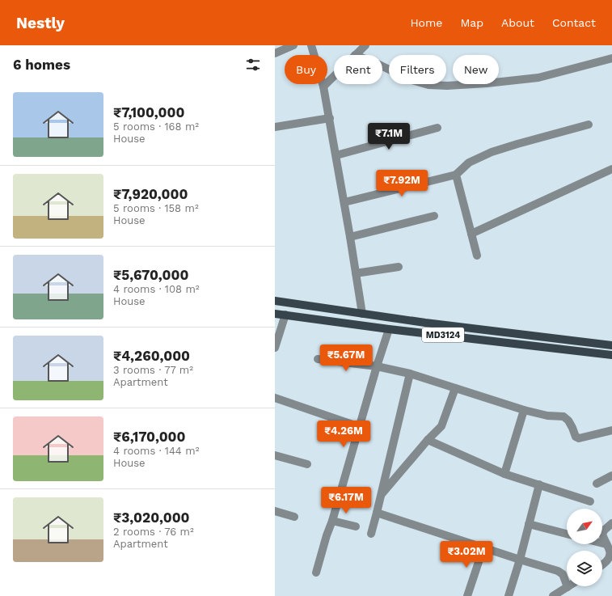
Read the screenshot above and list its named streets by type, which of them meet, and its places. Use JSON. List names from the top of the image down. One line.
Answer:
{"streets":{"main road":["MD3124"]},"north":"top right","page":{"header":"Nestly","nav":["Home","Map","About","Contact"],"heading":"6 homes","chip":["Buy","Rent","Filters","New"],"list":[{"name":"₹7,100,000","note":"5 rooms · 168 m² · House"},{"name":"₹7,920,000","note":"5 rooms · 158 m² · House"},{"name":"₹5,670,000","note":"4 rooms · 108 m² · House"},{"name":"₹4,260,000","note":"3 rooms · 77 m² · Apartment"},{"name":"₹6,170,000","note":"4 rooms · 144 m² · House"},{"name":"₹3,020,000","note":"2 rooms · 76 m² · Apartment"}],"price":["₹7.1M","₹7.92M","₹5.67M","₹4.26M","₹6.17M","₹3.02M"]}}
